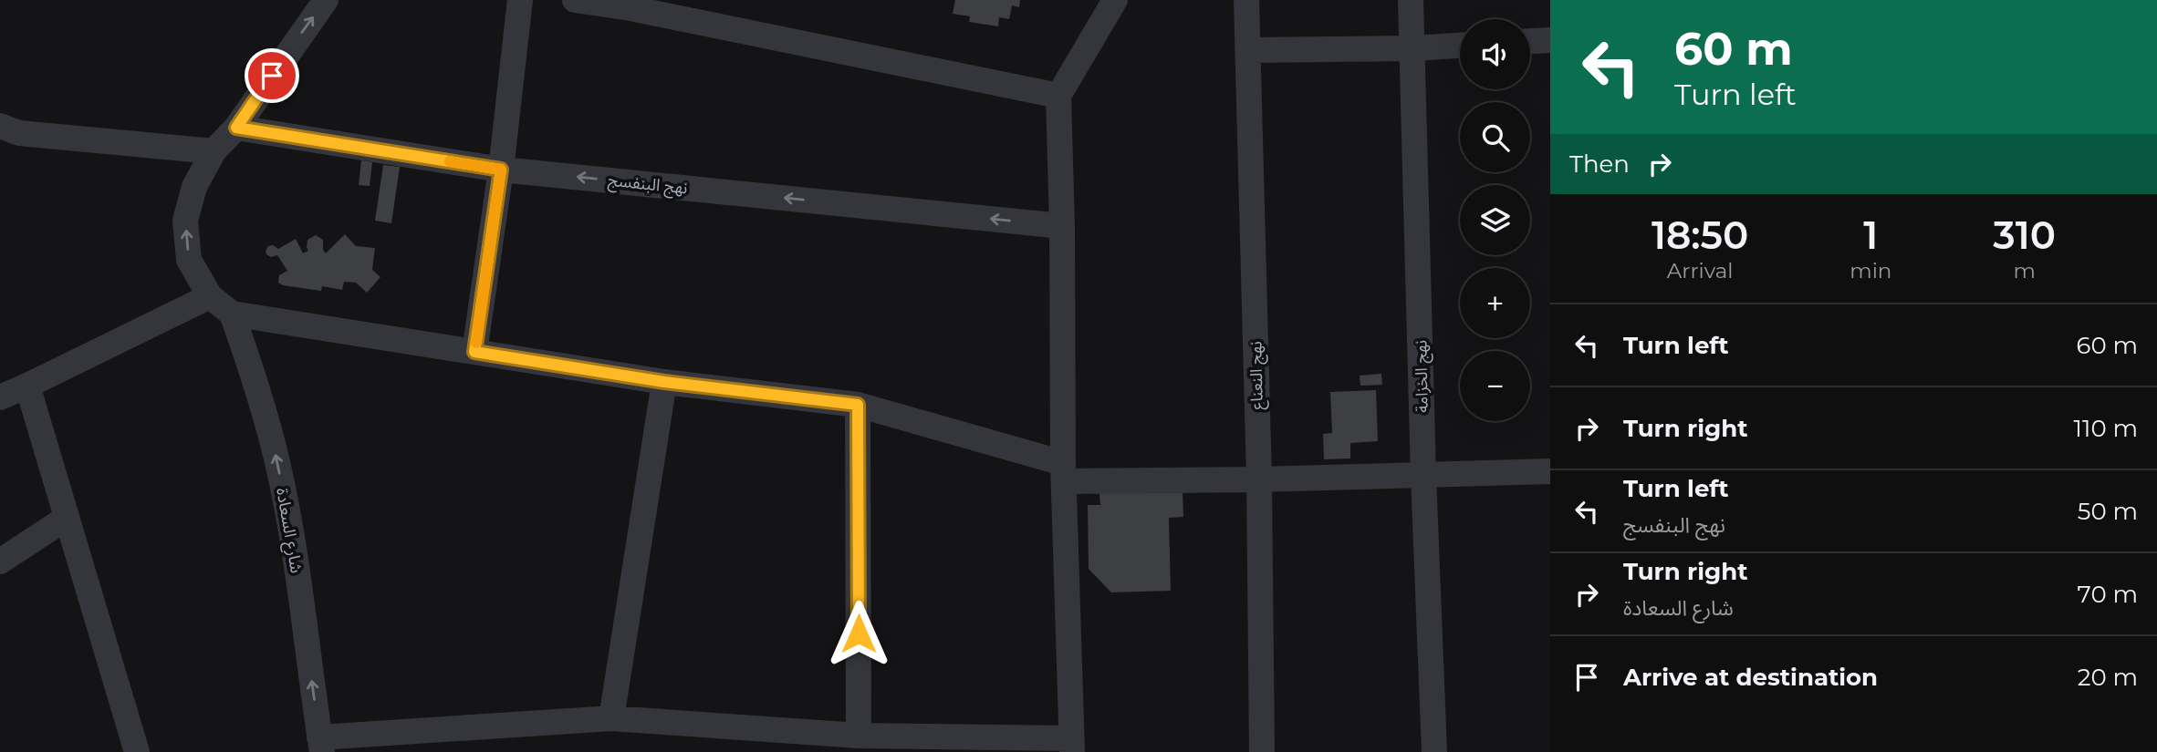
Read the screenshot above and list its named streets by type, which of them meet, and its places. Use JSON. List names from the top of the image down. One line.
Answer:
{"streets":{"street":["نهج البنفسج","نهج النعناع","نهج الخزامة","شارع السعادة"]},"page":{"turn":["60 m","Turn left"],"map_buttons":["+","−"],"then":"Then","eta":["18:50","Arrival","1","min","310","m"],"list":[{"name":"Turn left","value":"60 m"},{"name":"Turn right","value":"110 m"},{"name":"Turn left","note":"نهج البنفسج","value":"50 m"},{"name":"Turn right","note":"شارع السعادة","value":"70 m"},{"name":"Arrive at destination","value":"20 m"}]}}
